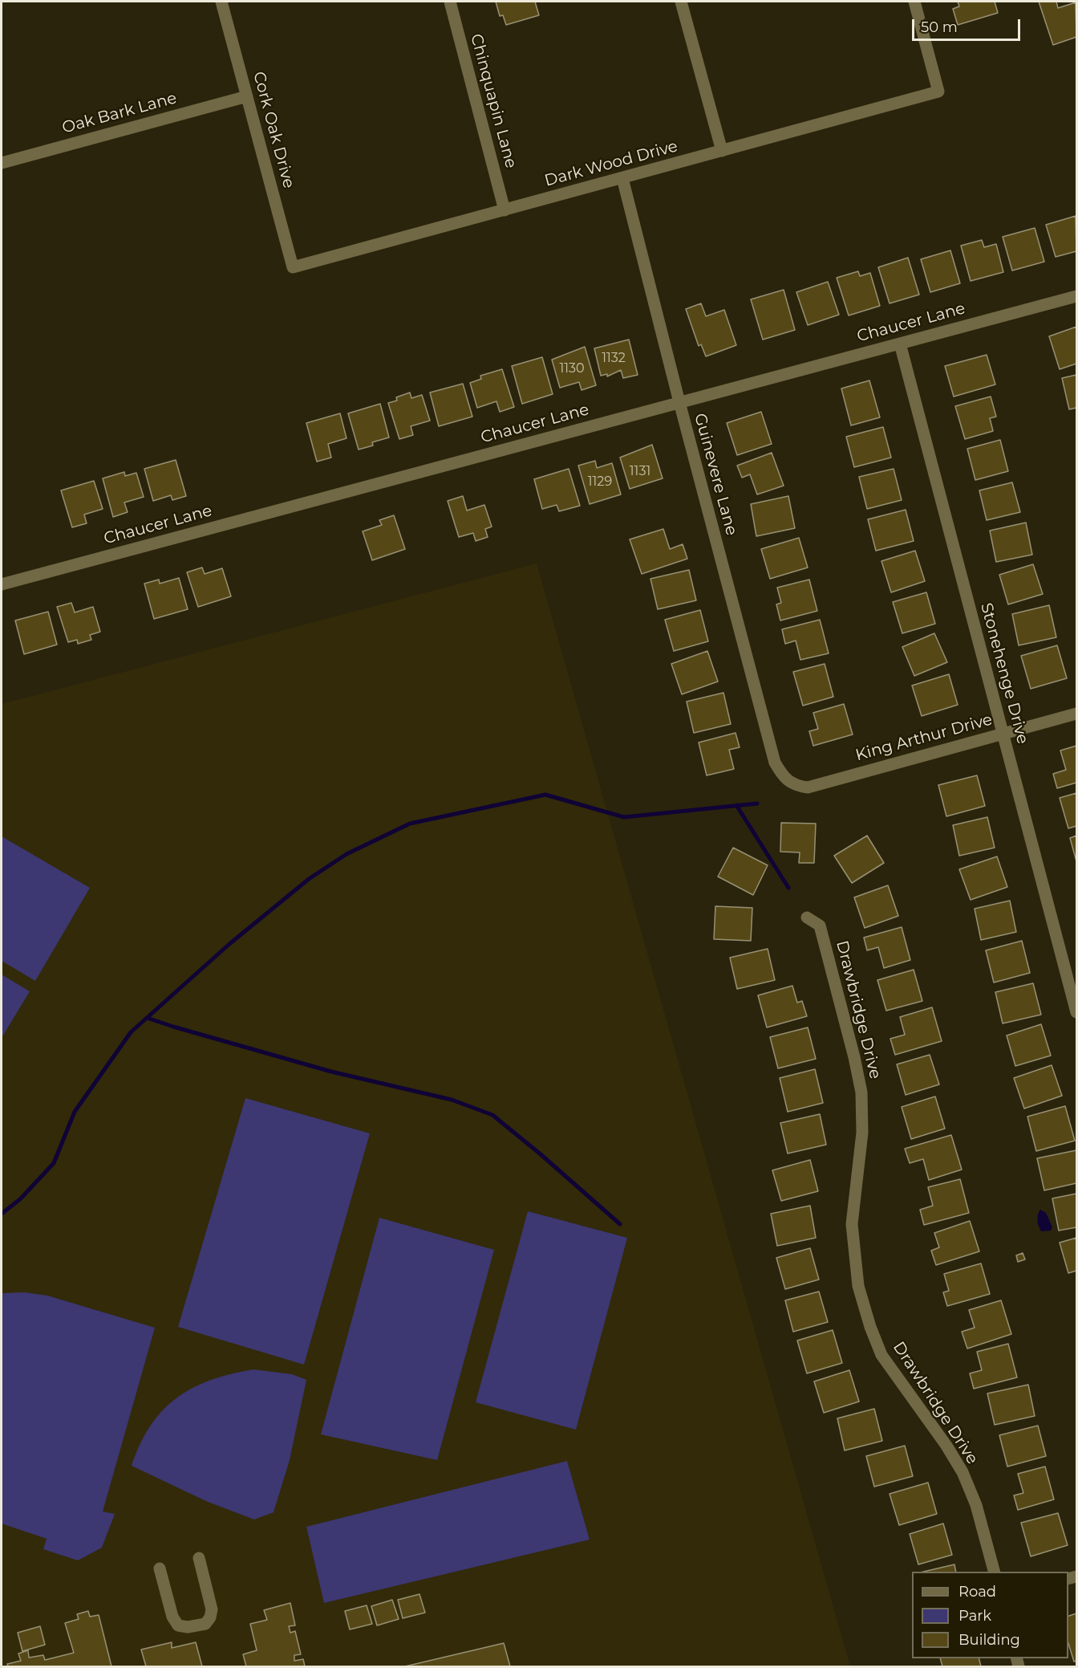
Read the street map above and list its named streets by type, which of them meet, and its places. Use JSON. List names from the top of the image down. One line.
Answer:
{"streets":{"street":["Chinquapin Lane","Oak Bark Lane","Cork Oak Drive","Dark Wood Drive","Chaucer Lane","Guinevere Lane","Stonehenge Drive","King Arthur Drive","Drawbridge Drive"]},"crossings":[["Chinquapin Lane","Dark Wood Drive"],["Oak Bark Lane","Cork Oak Drive"],["Cork Oak Drive","Dark Wood Drive"],["Dark Wood Drive","Guinevere Lane"],["Chaucer Lane","Guinevere Lane"],["Chaucer Lane","Stonehenge Drive"],["Guinevere Lane","King Arthur Drive"],["Stonehenge Drive","King Arthur Drive"]],"house_numbers":["1132","1130","1131","1129"],"legend":["Road","Park","Building"],"scale_bar":"50 m"}
